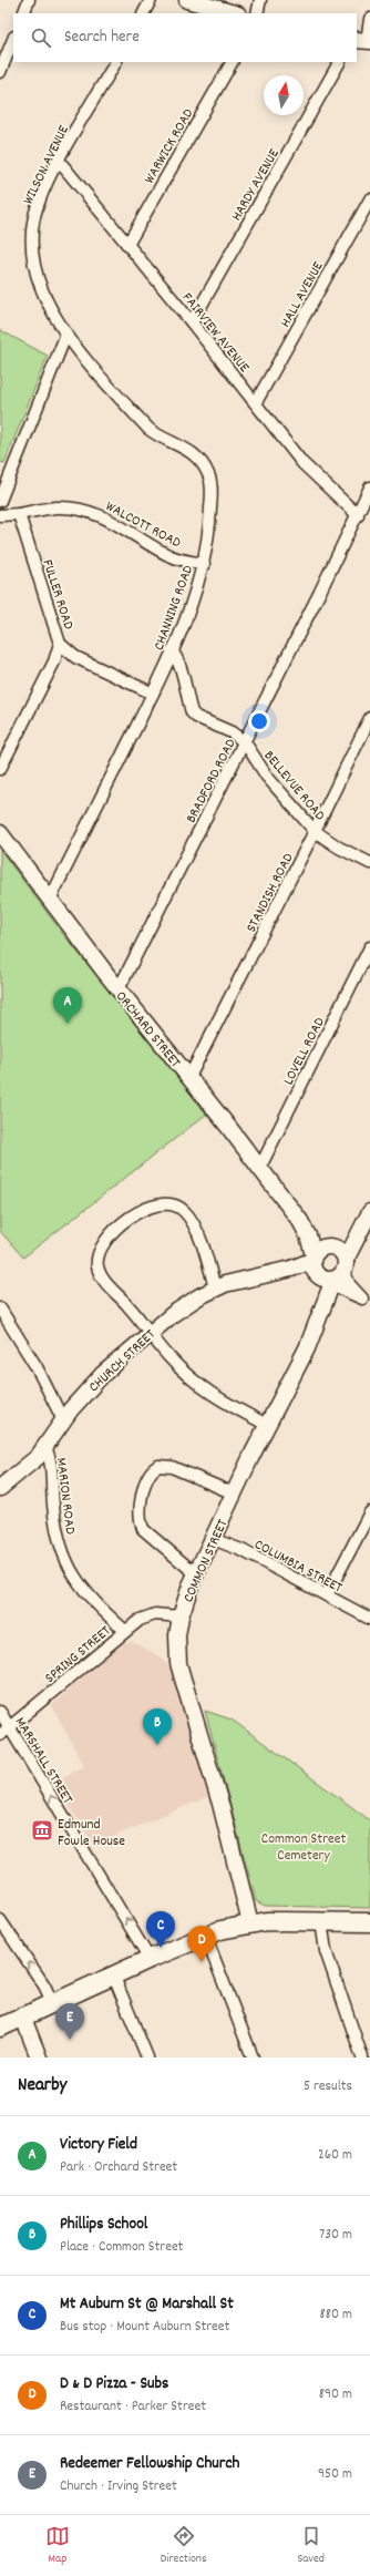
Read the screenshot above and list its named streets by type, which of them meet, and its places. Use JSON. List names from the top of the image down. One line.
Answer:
{"streets":{"main road":["ORCHARD STREET","CHURCH STREET","COMMON STREET"],"street":["WARWICK ROAD","WILSON AVENUE","HARDY AVENUE","HALL AVENUE","FAIRVIEW AVENUE","WALCOTT ROAD","FULLER ROAD","CHANNING ROAD","BRADFORD ROAD","BELLEVUE ROAD","STANDISH ROAD","LOVELL ROAD","MARION ROAD","COLUMBIA STREET","SPRING STREET","MARSHALL STREET"]},"crossings":[["WARWICK ROAD","FAIRVIEW AVENUE"],["WILSON AVENUE","FAIRVIEW AVENUE"],["WILSON AVENUE","CHANNING ROAD"],["HARDY AVENUE","FAIRVIEW AVENUE"],["HALL AVENUE","FAIRVIEW AVENUE"],["FAIRVIEW AVENUE","BRADFORD ROAD"],["WALCOTT ROAD","FULLER ROAD"],["WALCOTT ROAD","CHANNING ROAD"],["CHANNING ROAD","BELLEVUE ROAD"],["CHANNING ROAD","ORCHARD STREET"],["BRADFORD ROAD","BELLEVUE ROAD"],["BRADFORD ROAD","ORCHARD STREET"],["BELLEVUE ROAD","STANDISH ROAD"],["STANDISH ROAD","ORCHARD STREET"],["ORCHARD STREET","LOVELL ROAD"],["ORCHARD STREET","CHURCH STREET"],["ORCHARD STREET","COMMON STREET"],["CHURCH STREET","MARION ROAD"],["CHURCH STREET","COMMON STREET"],["MARION ROAD","SPRING STREET"],["COMMON STREET","COLUMBIA STREET"],["COMMON STREET","SPRING STREET"],["SPRING STREET","MARSHALL STREET"]],"one_way":["MARSHALL STREET"],"parks":["Common Street Cemetery"],"places":{"museum":["Edmund Fowle House"]},"north":"top","page":{"search":"Search here","pins":["A","B","C","D","E"],"heading":["Nearby","5 results"],"list":[{"mark":"A","name":"Victory Field","note":"Park · Orchard Street","value":"260 m"},{"mark":"B","name":"Phillips School","note":"Place · Common Street","value":"730 m"},{"mark":"C","name":"Mt Auburn St @ Marshall St","note":"Bus stop · Mount Auburn Street","value":"880 m"},{"mark":"D","name":"D & D Pizza - Subs","note":"Restaurant · Parker Street","value":"890 m"},{"mark":"E","name":"Redeemer Fellowship Church","note":"Church · Irving Street","value":"950 m"}],"nav":["Map","Directions","Saved"]}}
